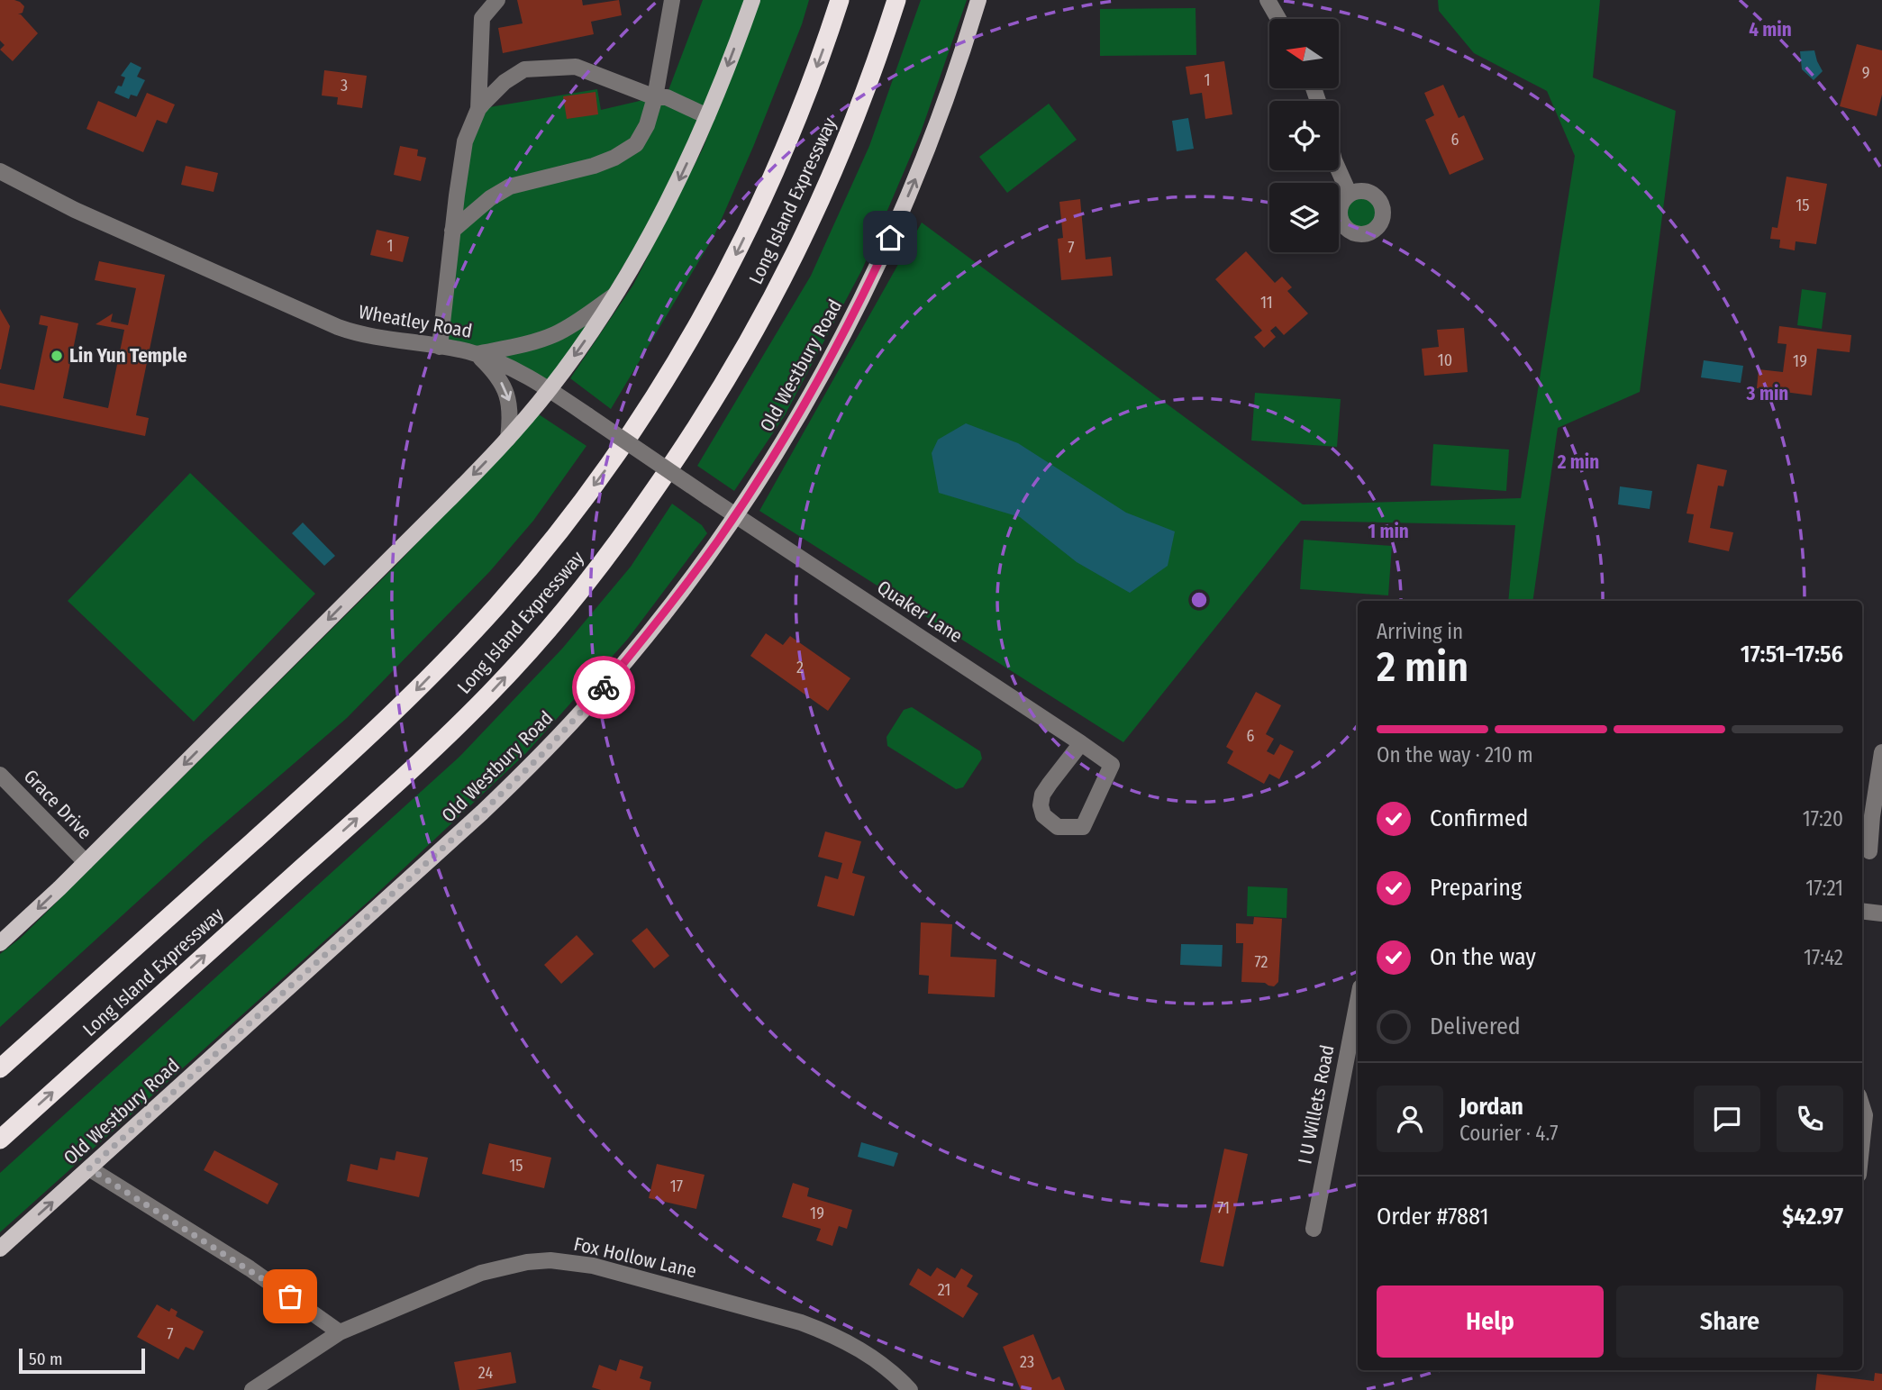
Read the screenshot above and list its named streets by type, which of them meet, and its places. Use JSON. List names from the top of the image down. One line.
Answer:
{"streets":{"highway":["Long Island Expressway"],"main road":["Old Westbury Road"],"street":["Wheatley Road","Quaker Lane","Grace Drive","I U Willets Road","Fox Hollow Lane"]},"crossings":[["Wheatley Road","Old Westbury Road"],["Wheatley Road","Quaker Lane"],["Old Westbury Road","Quaker Lane"]],"one_way":["Old Westbury Road"],"places":["Lin Yun Temple"],"house_numbers":["9","1","3","6","15","1","7","11","10","19","2","6","72","15","17","71","19","21","7","23","24"],"scale_bar":"50 m","north":"left","page":{"heading":["2 min","Arriving in","17:51–17:56"],"panel":["Jordan","Courier · 4.7","Order #7881","$42.97"],"bar":"On the way · 210 m","list":[["Confirmed","17:20"],["Preparing","17:21"],["On the way","17:42"],"Delivered"],"buttons":["Help","Share"],"scale":"50 m"},"rings":["4 min","3 min","2 min","1 min"]}
